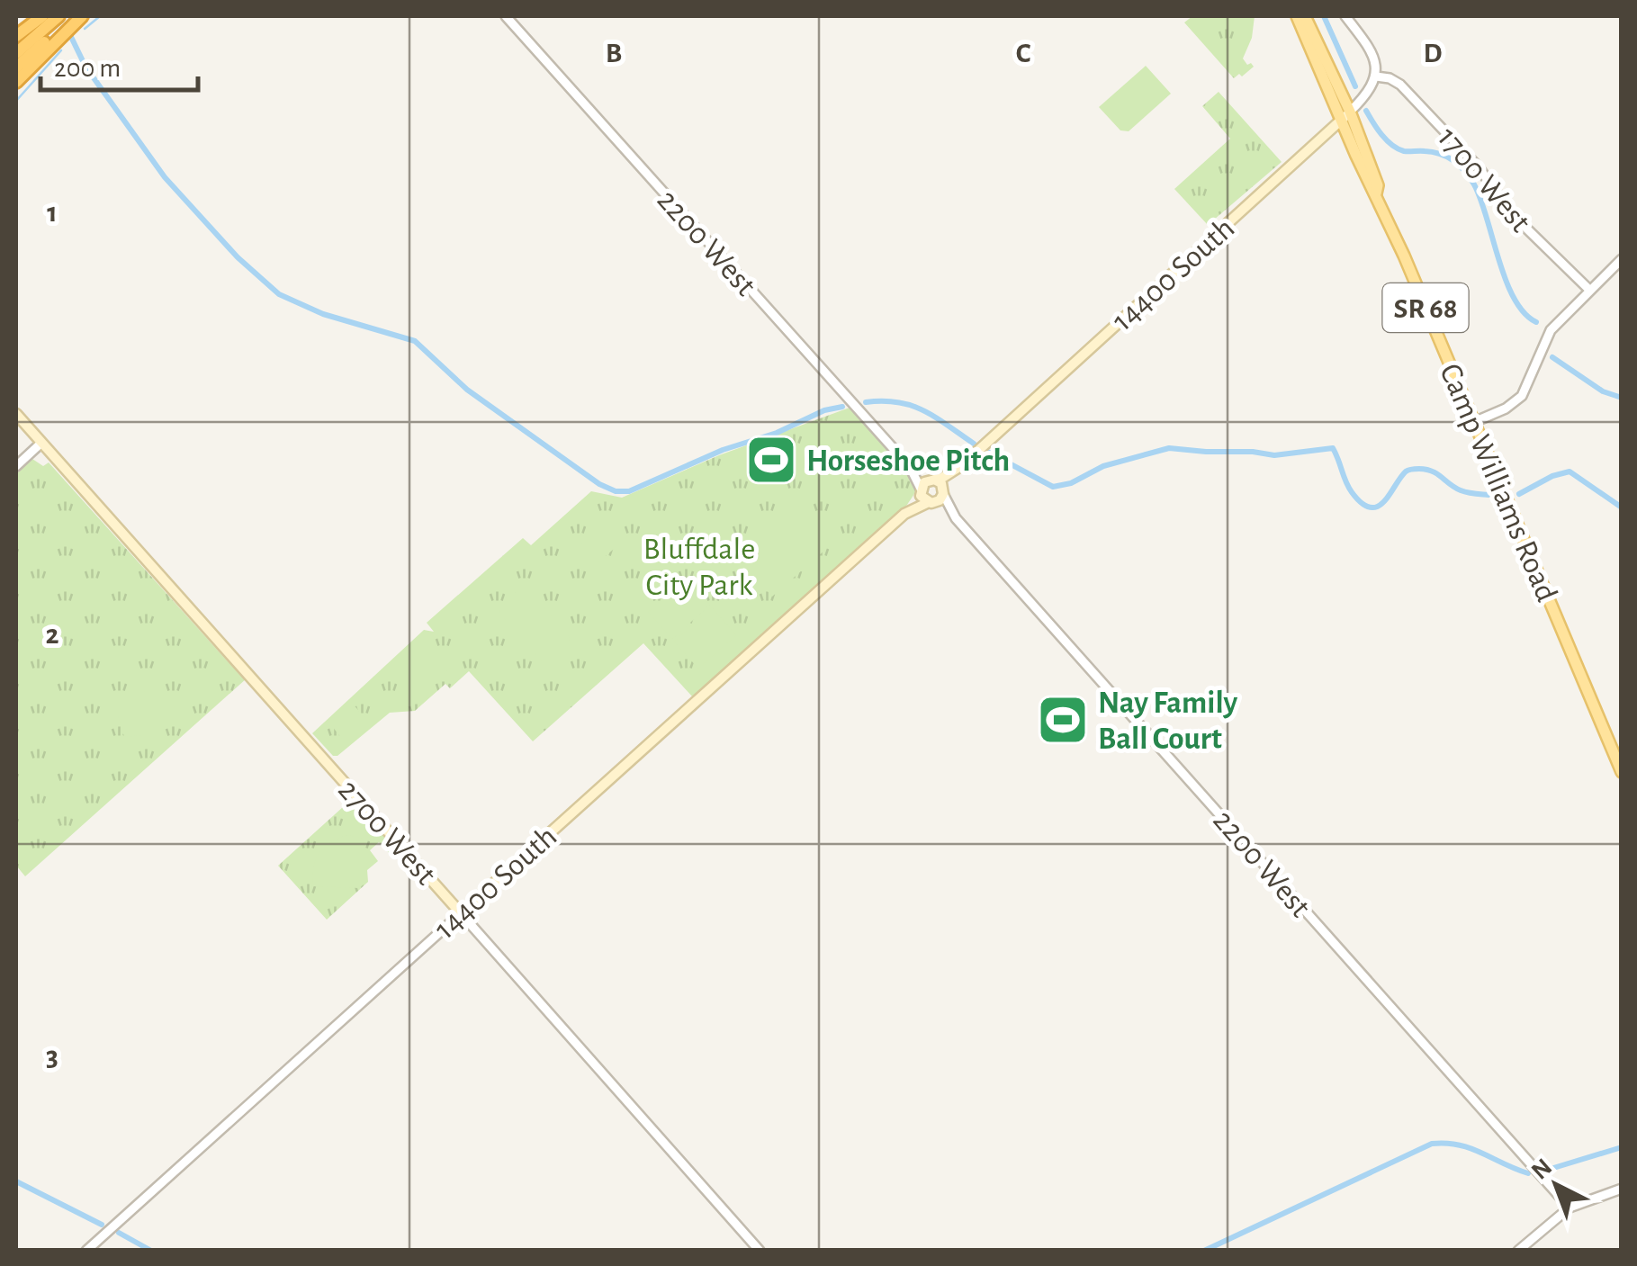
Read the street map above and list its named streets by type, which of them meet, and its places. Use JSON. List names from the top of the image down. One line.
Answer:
{"streets":{"main road":["14400 South","SR 68","Camp Williams Road","2700 West"],"street":["1700 West","2200 West"]},"crossings":[["1700 West","14400 South"],["2200 West","14400 South"],["14400 South","Camp Williams Road"],["14400 South","2700 West"]],"parks":["Bluffdale City Park"],"places":{"sports":["Horseshoe Pitch","Nay Family Ball Court"]},"scale_bar":"200 m","north":"top left","grid":{"columns":["B","C","D"],"rows":["1","2","3"]}}
